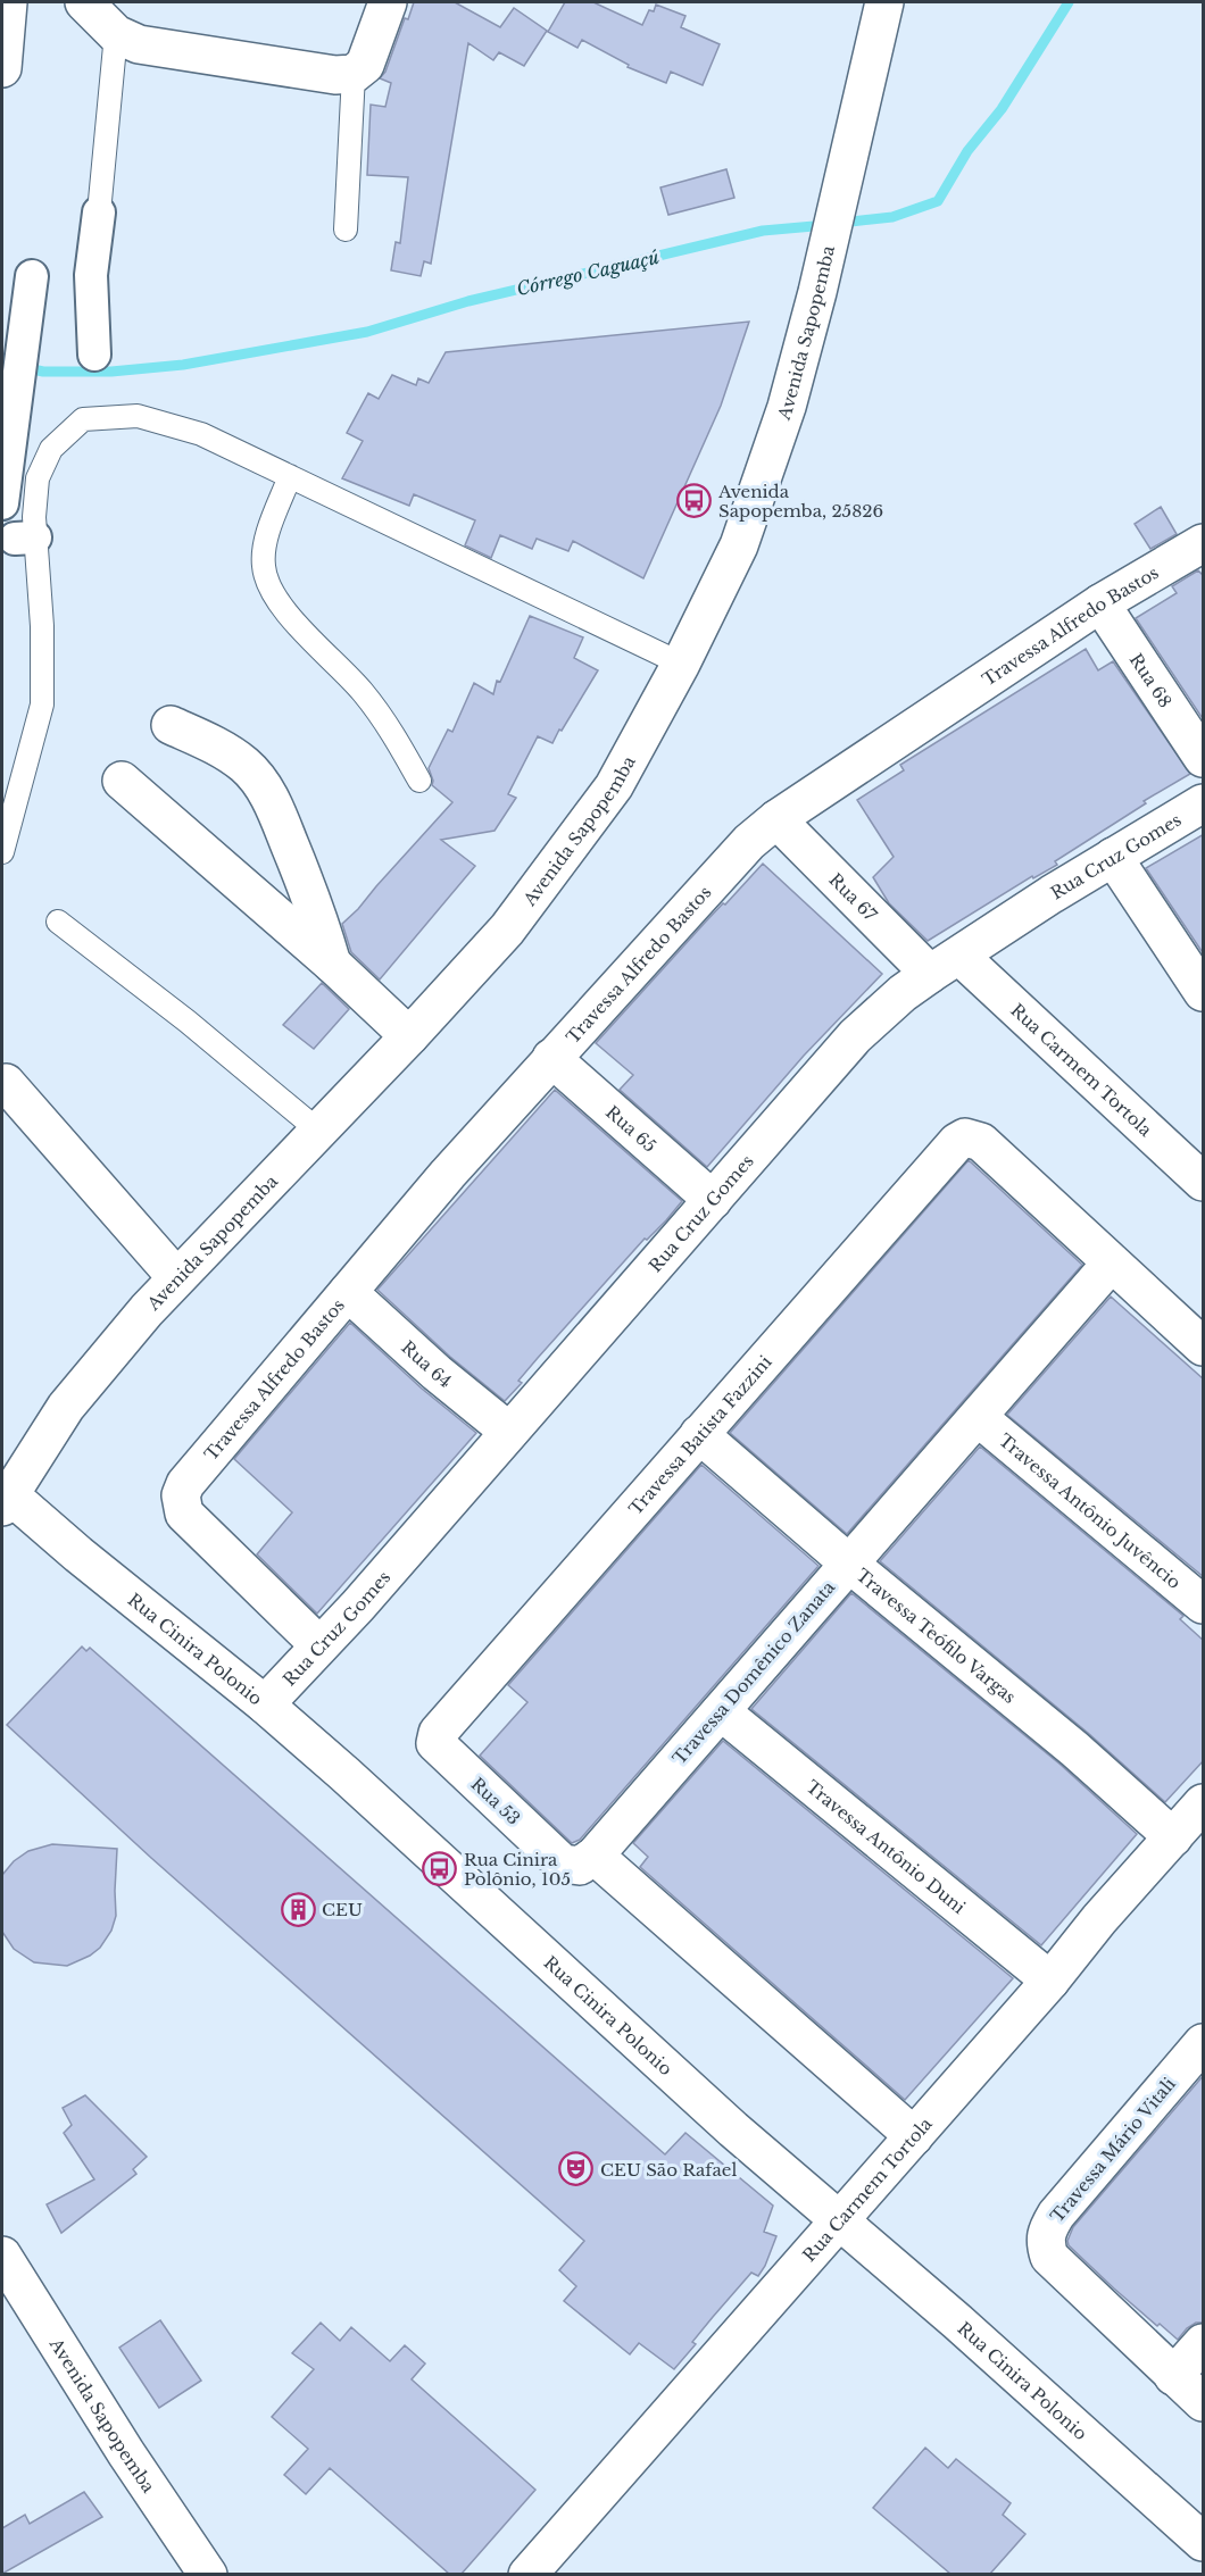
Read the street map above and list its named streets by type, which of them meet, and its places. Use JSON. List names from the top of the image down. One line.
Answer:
{"streets":{"street":["Avenida Sapopemba","Travessa Alfredo Bastos","Rua 68","Rua Cruz Gomes","Rua 67","Rua Carmem Tortola","Rua 65","Rua 64","Travessa Batista Fazzini","Travessa Antônio Juvêncio","Travessa Teófilo Vargas","Rua Cinira Polonio","Travessa Domênico Zanata","Rua 53","Travessa Antônio Duni","Travessa Mário Vitali"]},"crossings":[["Avenida Sapopemba","Rua Cinira Polonio"],["Travessa Alfredo Bastos","Rua 68"],["Travessa Alfredo Bastos","Rua Cruz Gomes"],["Travessa Alfredo Bastos","Rua 67"],["Travessa Alfredo Bastos","Rua 65"],["Travessa Alfredo Bastos","Rua 64"],["Rua Cruz Gomes","Rua 67"],["Rua Cruz Gomes","Rua Carmem Tortola"],["Rua Cruz Gomes","Rua 65"],["Rua Cruz Gomes","Rua 64"],["Rua Cruz Gomes","Rua Cinira Polonio"],["Rua 67","Rua Carmem Tortola"],["Rua Carmem Tortola","Travessa Teófilo Vargas"],["Rua Carmem Tortola","Rua Cinira Polonio"],["Rua Carmem Tortola","Travessa Antônio Duni"],["Travessa Batista Fazzini","Travessa Teófilo Vargas"],["Travessa Batista Fazzini","Travessa Domênico Zanata"],["Travessa Batista Fazzini","Rua 53"],["Travessa Antônio Juvêncio","Travessa Domênico Zanata"],["Travessa Teófilo Vargas","Travessa Domênico Zanata"],["Travessa Domênico Zanata","Rua 53"],["Travessa Domênico Zanata","Travessa Antônio Duni"]],"water":["Córrego Caguaçú"],"places":{"bus stop":["Avenida Sapopemba, 25826","Rua Cinira Polônio, 105"],"building":["CEU"],"theatre":["CEU São Rafael"]}}
